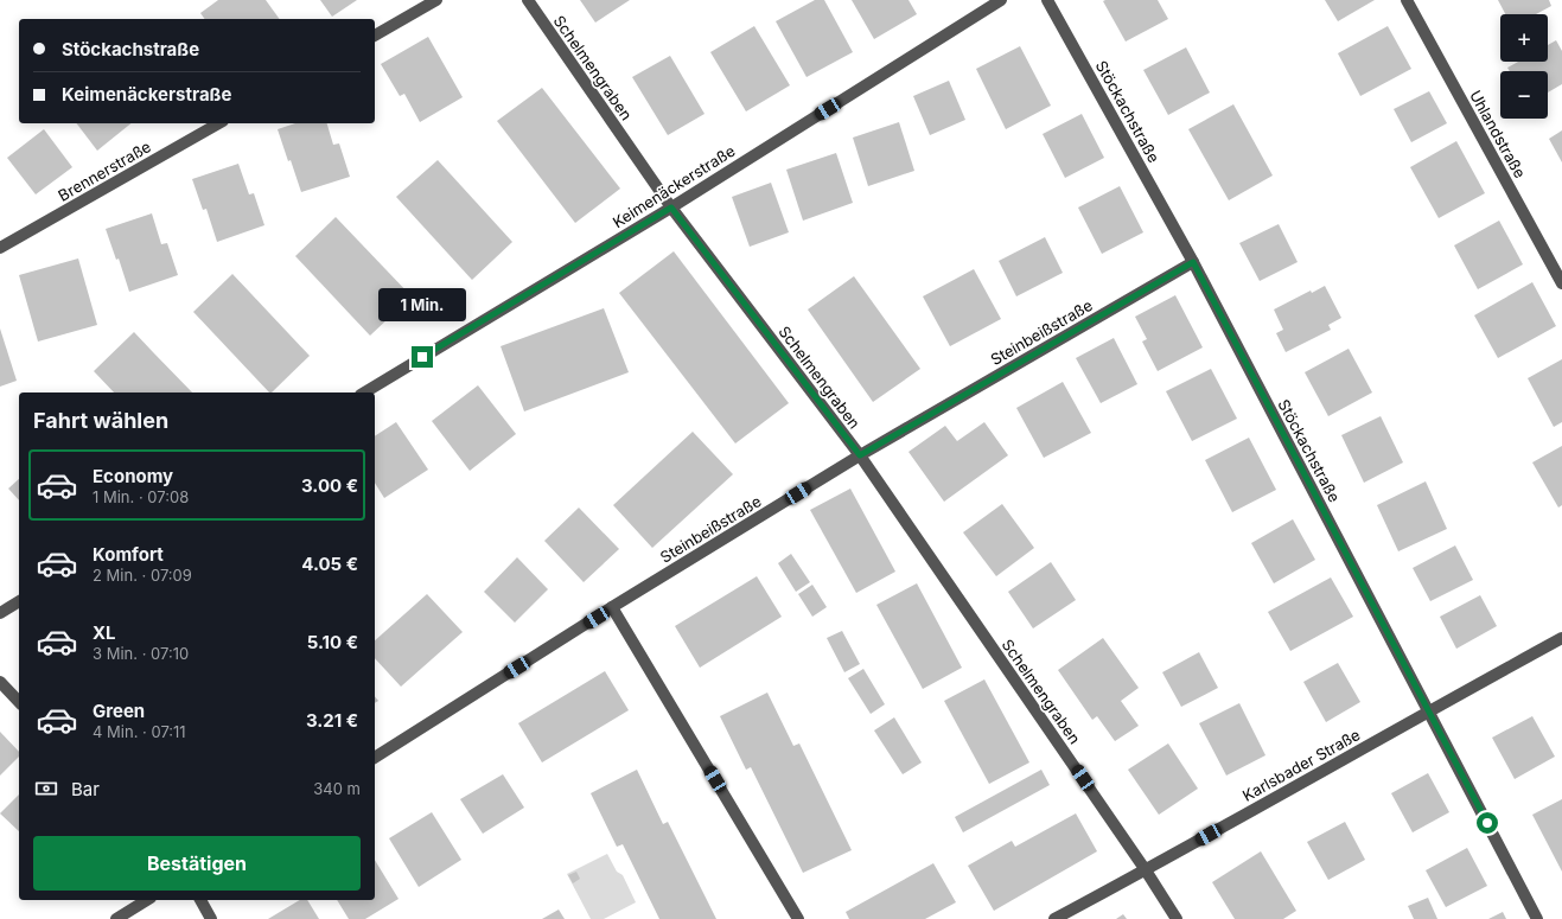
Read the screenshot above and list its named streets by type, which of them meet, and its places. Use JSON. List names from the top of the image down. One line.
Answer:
{"streets":{"street":["Schelmengraben","Stöckachstraße","Uhlandstraße","Brennerstraße","Keimenäckerstraße","Steinbeißstraße","Karlsbader Straße"]},"crossings":[["Schelmengraben","Keimenäckerstraße"],["Schelmengraben","Steinbeißstraße"],["Schelmengraben","Karlsbader Straße"],["Stöckachstraße","Steinbeißstraße"],["Stöckachstraße","Karlsbader Straße"]],"page":{"map_buttons":["+","−"],"banner":["Stöckachstraße","Keimenäckerstraße"],"bubble":"1 Min.","heading":"Fahrt wählen","list":[{"name":"Economy","note":"1 Min. · 07:08","value":"3.00 €"},{"name":"Komfort","note":"2 Min. · 07:09","value":"4.05 €"},{"name":"XL","note":"3 Min. · 07:10","value":"5.10 €"},{"name":"Green","note":"4 Min. · 07:11","value":"3.21 €"}],"pay":["Bar","340 m"],"buttons":"Bestätigen"}}
